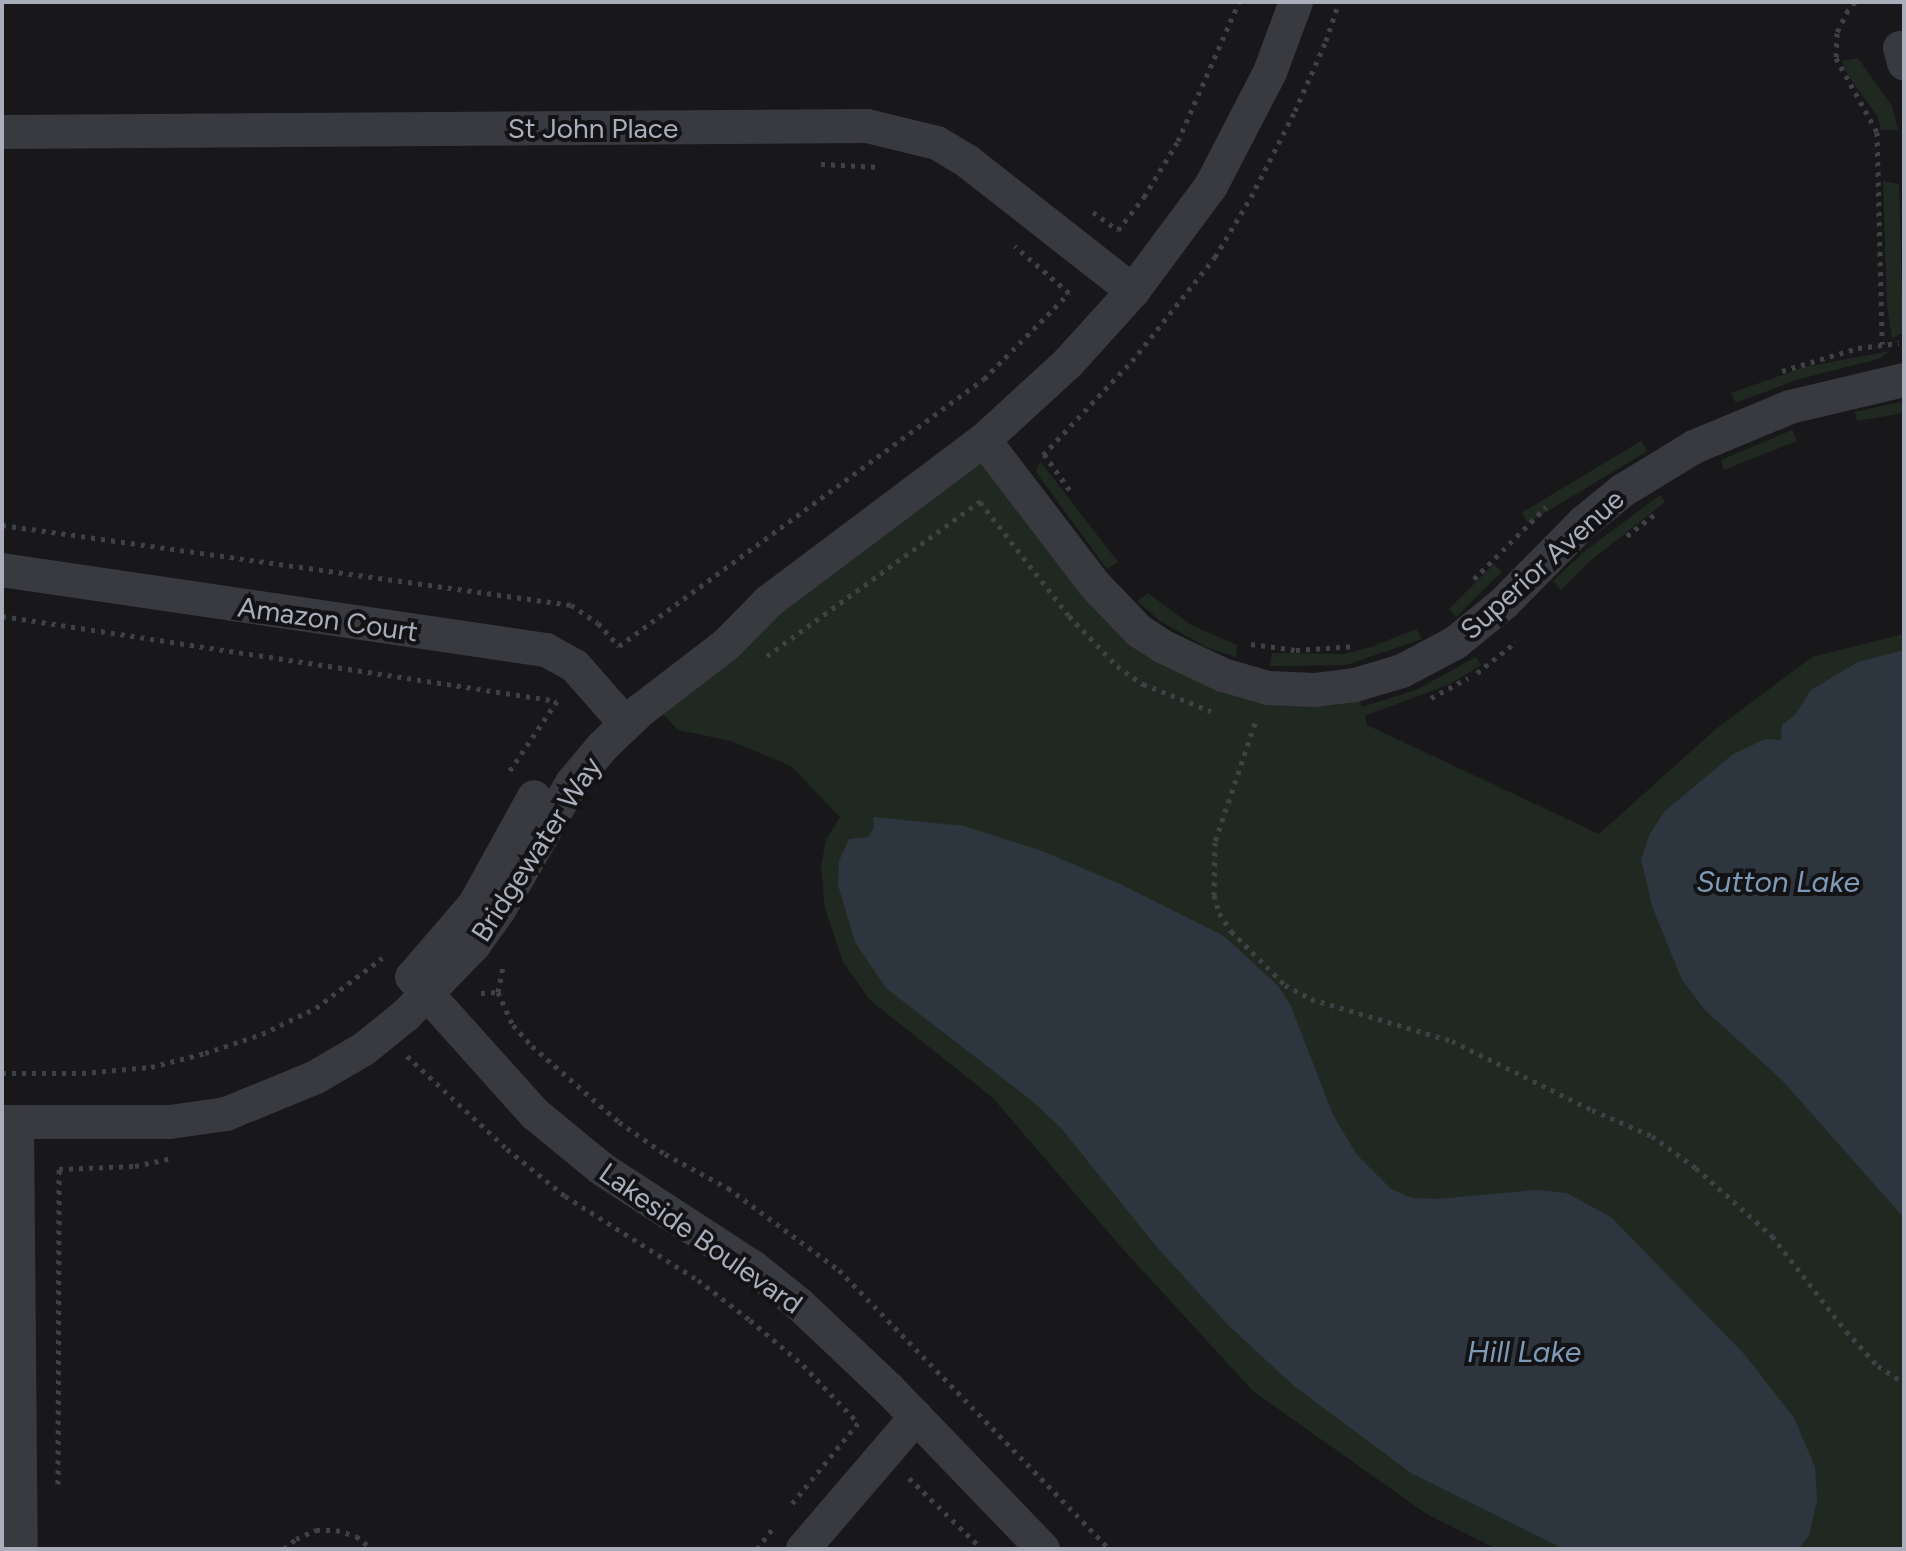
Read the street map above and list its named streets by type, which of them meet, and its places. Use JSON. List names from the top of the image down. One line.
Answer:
{"streets":{"street":["St John Place","Superior Avenue","Amazon Court","Bridgewater Way","Lakeside Boulevard"]},"crossings":[["St John Place","Bridgewater Way"],["Superior Avenue","Bridgewater Way"],["Amazon Court","Bridgewater Way"],["Bridgewater Way","Lakeside Boulevard"]],"water":["Sutton Lake","Hill Lake"]}
